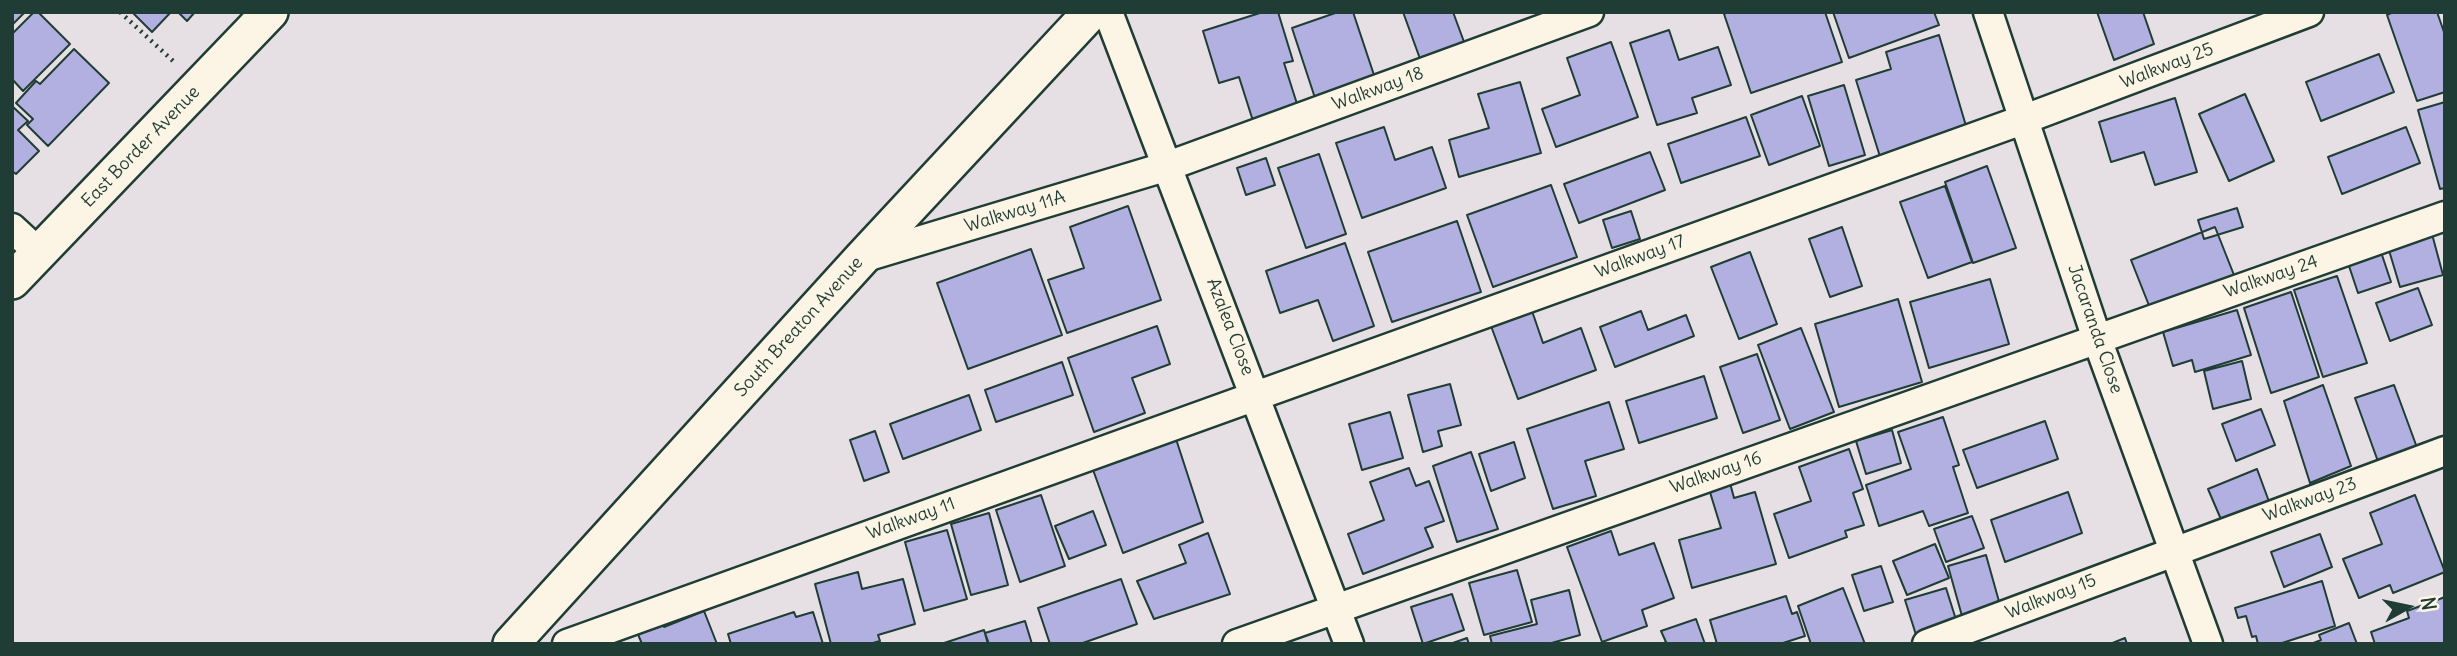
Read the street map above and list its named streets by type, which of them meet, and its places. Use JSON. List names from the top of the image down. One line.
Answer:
{"streets":{"street":["Walkway 25","Walkway 18","East Border Avenue","Walkway 11A","Walkway 17","Walkway 24","South Breaton Avenue","Azalea Close","Jacaranda Close","Walkway 16","Walkway 23","Walkway 11","Walkway 15"]},"crossings":[["Walkway 25","Walkway 17"],["Walkway 25","Jacaranda Close"],["Walkway 18","Walkway 11A"],["Walkway 18","Azalea Close"],["Walkway 11A","South Breaton Avenue"],["Walkway 11A","Azalea Close"],["Walkway 17","Azalea Close"],["Walkway 17","Jacaranda Close"],["Walkway 17","Walkway 11"],["Walkway 24","Jacaranda Close"],["Walkway 24","Walkway 16"],["Azalea Close","Walkway 16"],["Azalea Close","Walkway 11"],["Jacaranda Close","Walkway 16"],["Jacaranda Close","Walkway 23"],["Jacaranda Close","Walkway 15"],["Walkway 23","Walkway 15"]],"north":"right"}
